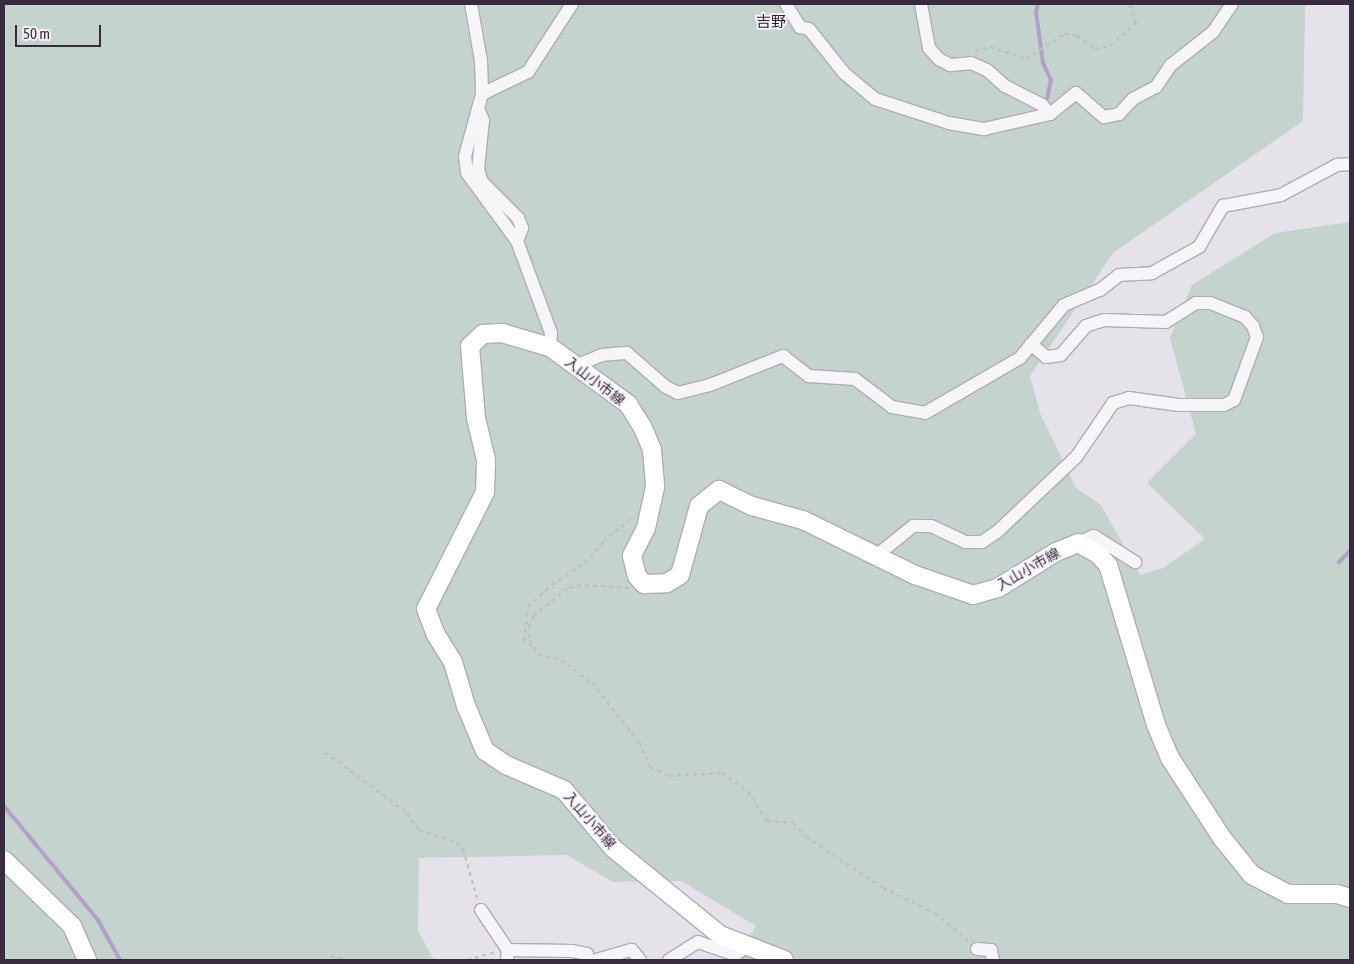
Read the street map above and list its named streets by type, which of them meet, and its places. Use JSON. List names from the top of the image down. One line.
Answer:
{"streets":{"main road":["入山小市線"]},"districts":["吉野"],"scale_bar":"50 m"}
